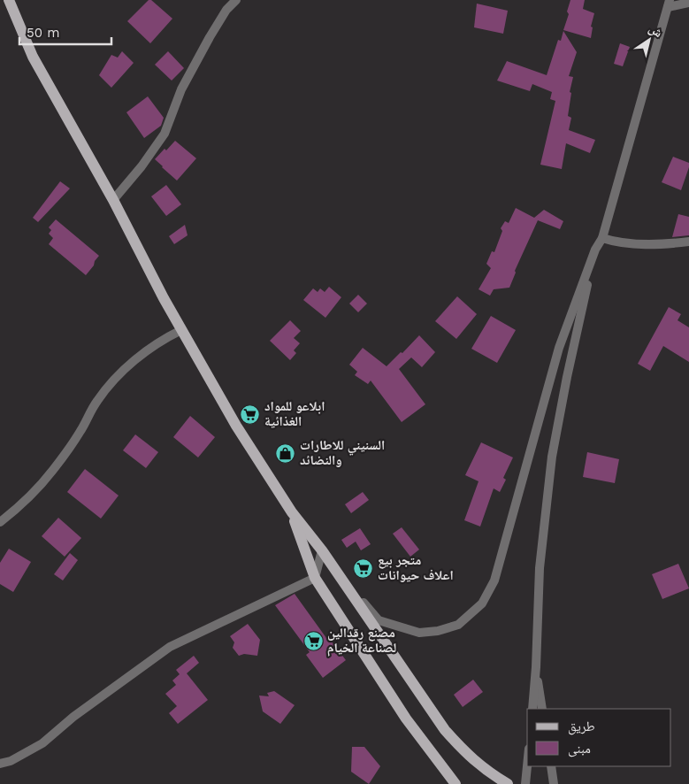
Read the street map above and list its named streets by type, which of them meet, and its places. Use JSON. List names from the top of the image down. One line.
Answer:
{"places":{"supermarket":["ابلاعو للمواد الغذائية","متجر بيع اعلاف حيوانات","مصنع رقدالين لصناعة الخيام"],"shop":["السنيني للاطارات والنضائد"]},"legend":["طريق","مبنى"],"scale_bar":"50 m","north":"top right"}
